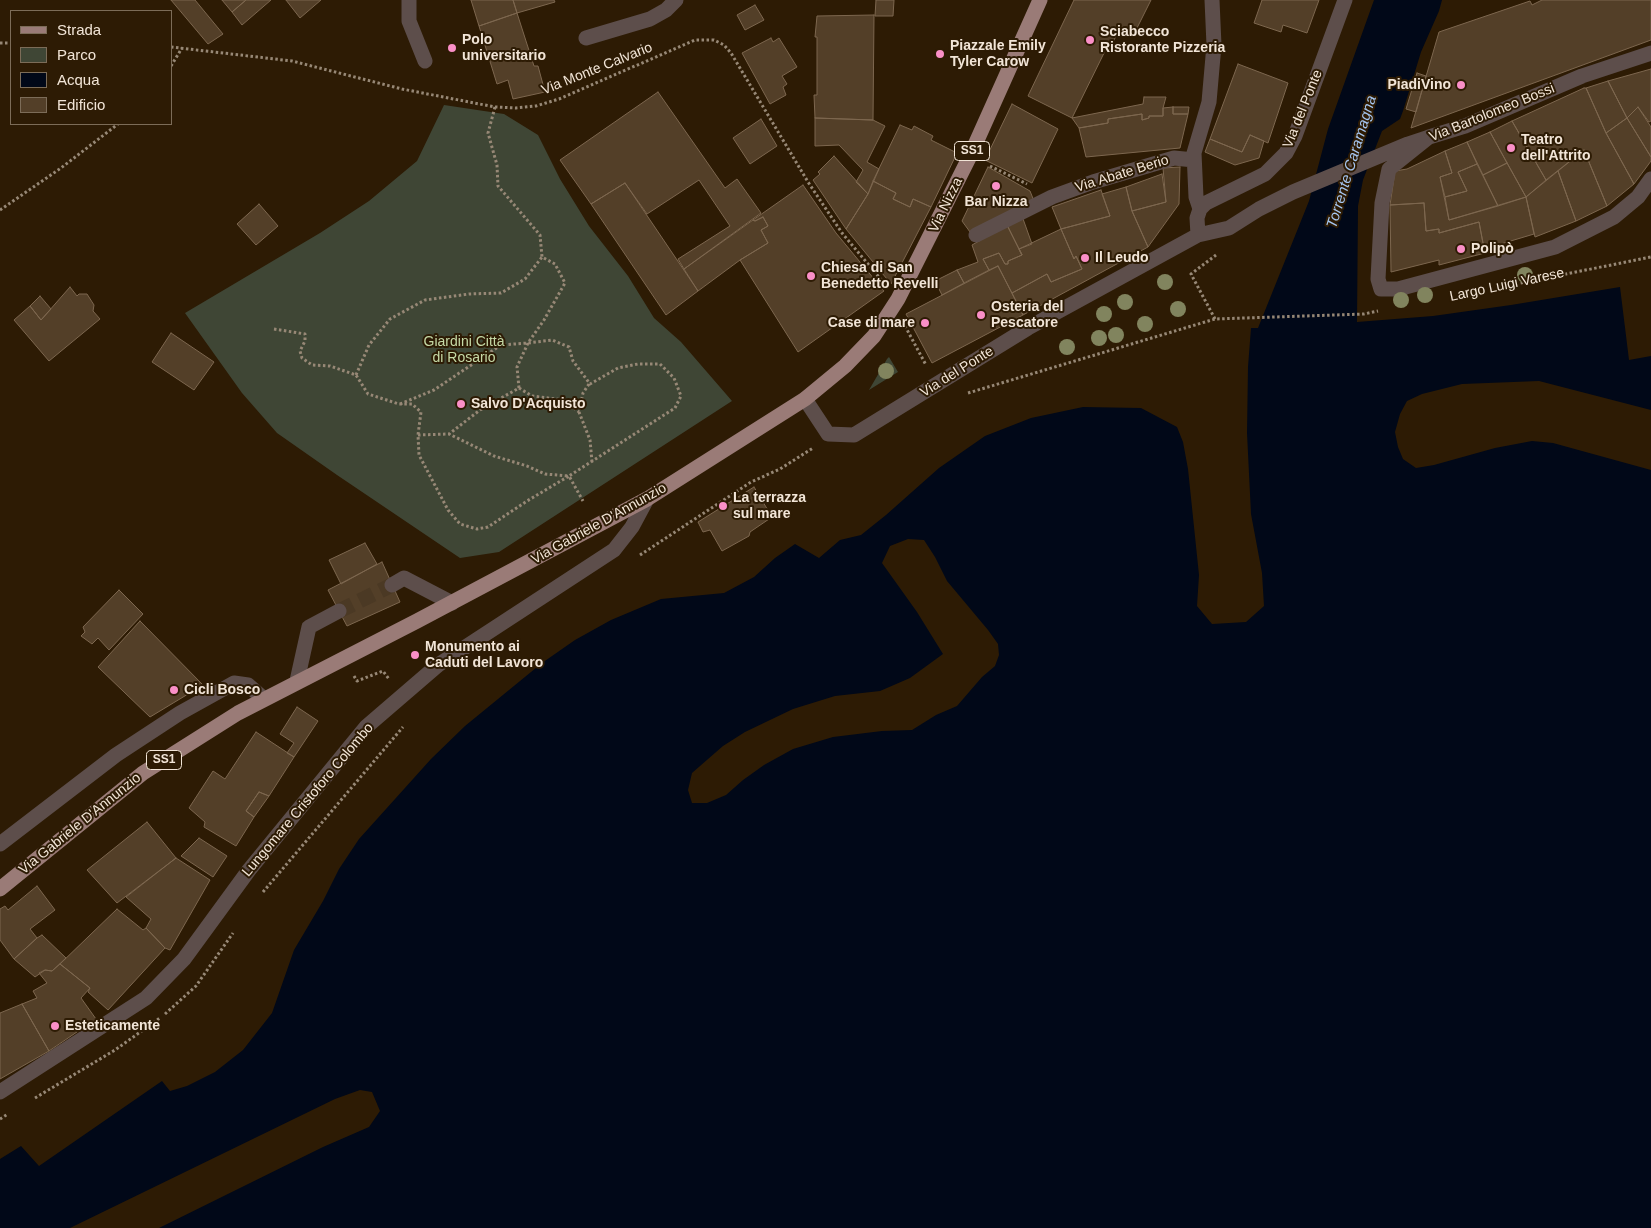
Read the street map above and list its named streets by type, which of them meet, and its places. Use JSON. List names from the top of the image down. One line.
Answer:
{"streets":{"main road":["SS1","Via Nizza","Via Gabriele D'Annunzio"],"street":["Via del Ponte","Via Bartolomeo Bossi","Via Abate Berio","Largo Luigi Varese","Lungomare Cristoforo Colombo"],"path":["Via Monte Calvario"]},"crossings":[["Via Monte Calvario","Via Nizza"],["Via Monte Calvario","Via Gabriele D'Annunzio"],["Via del Ponte","Via Bartolomeo Bossi"],["Via del Ponte","Via Gabriele D'Annunzio"],["Via Bartolomeo Bossi","Largo Luigi Varese"],["Via Nizza","Via Gabriele D'Annunzio"],["Via Gabriele D'Annunzio","Lungomare Cristoforo Colombo"]],"water":["Torrente Caramagna"],"parks":["Giardini Città di Rosario"],"places":["Sciabecco Ristorante Pizzeria","Polo universitario","Piazzale Emily Tyler Carow","PiadiVino","Teatro dell'Attrito","Bar Nizza","Polipò","Il Leudo","Chiesa di San Benedetto Revelli","Osteria del Pescatore","Case di mare","Salvo D'Acquisto","La terrazza sul mare","Monumento ai Caduti del Lavoro","Cicli Bosco","Esteticamente"],"legend":["Strada","Parco","Acqua","Edificio"]}
